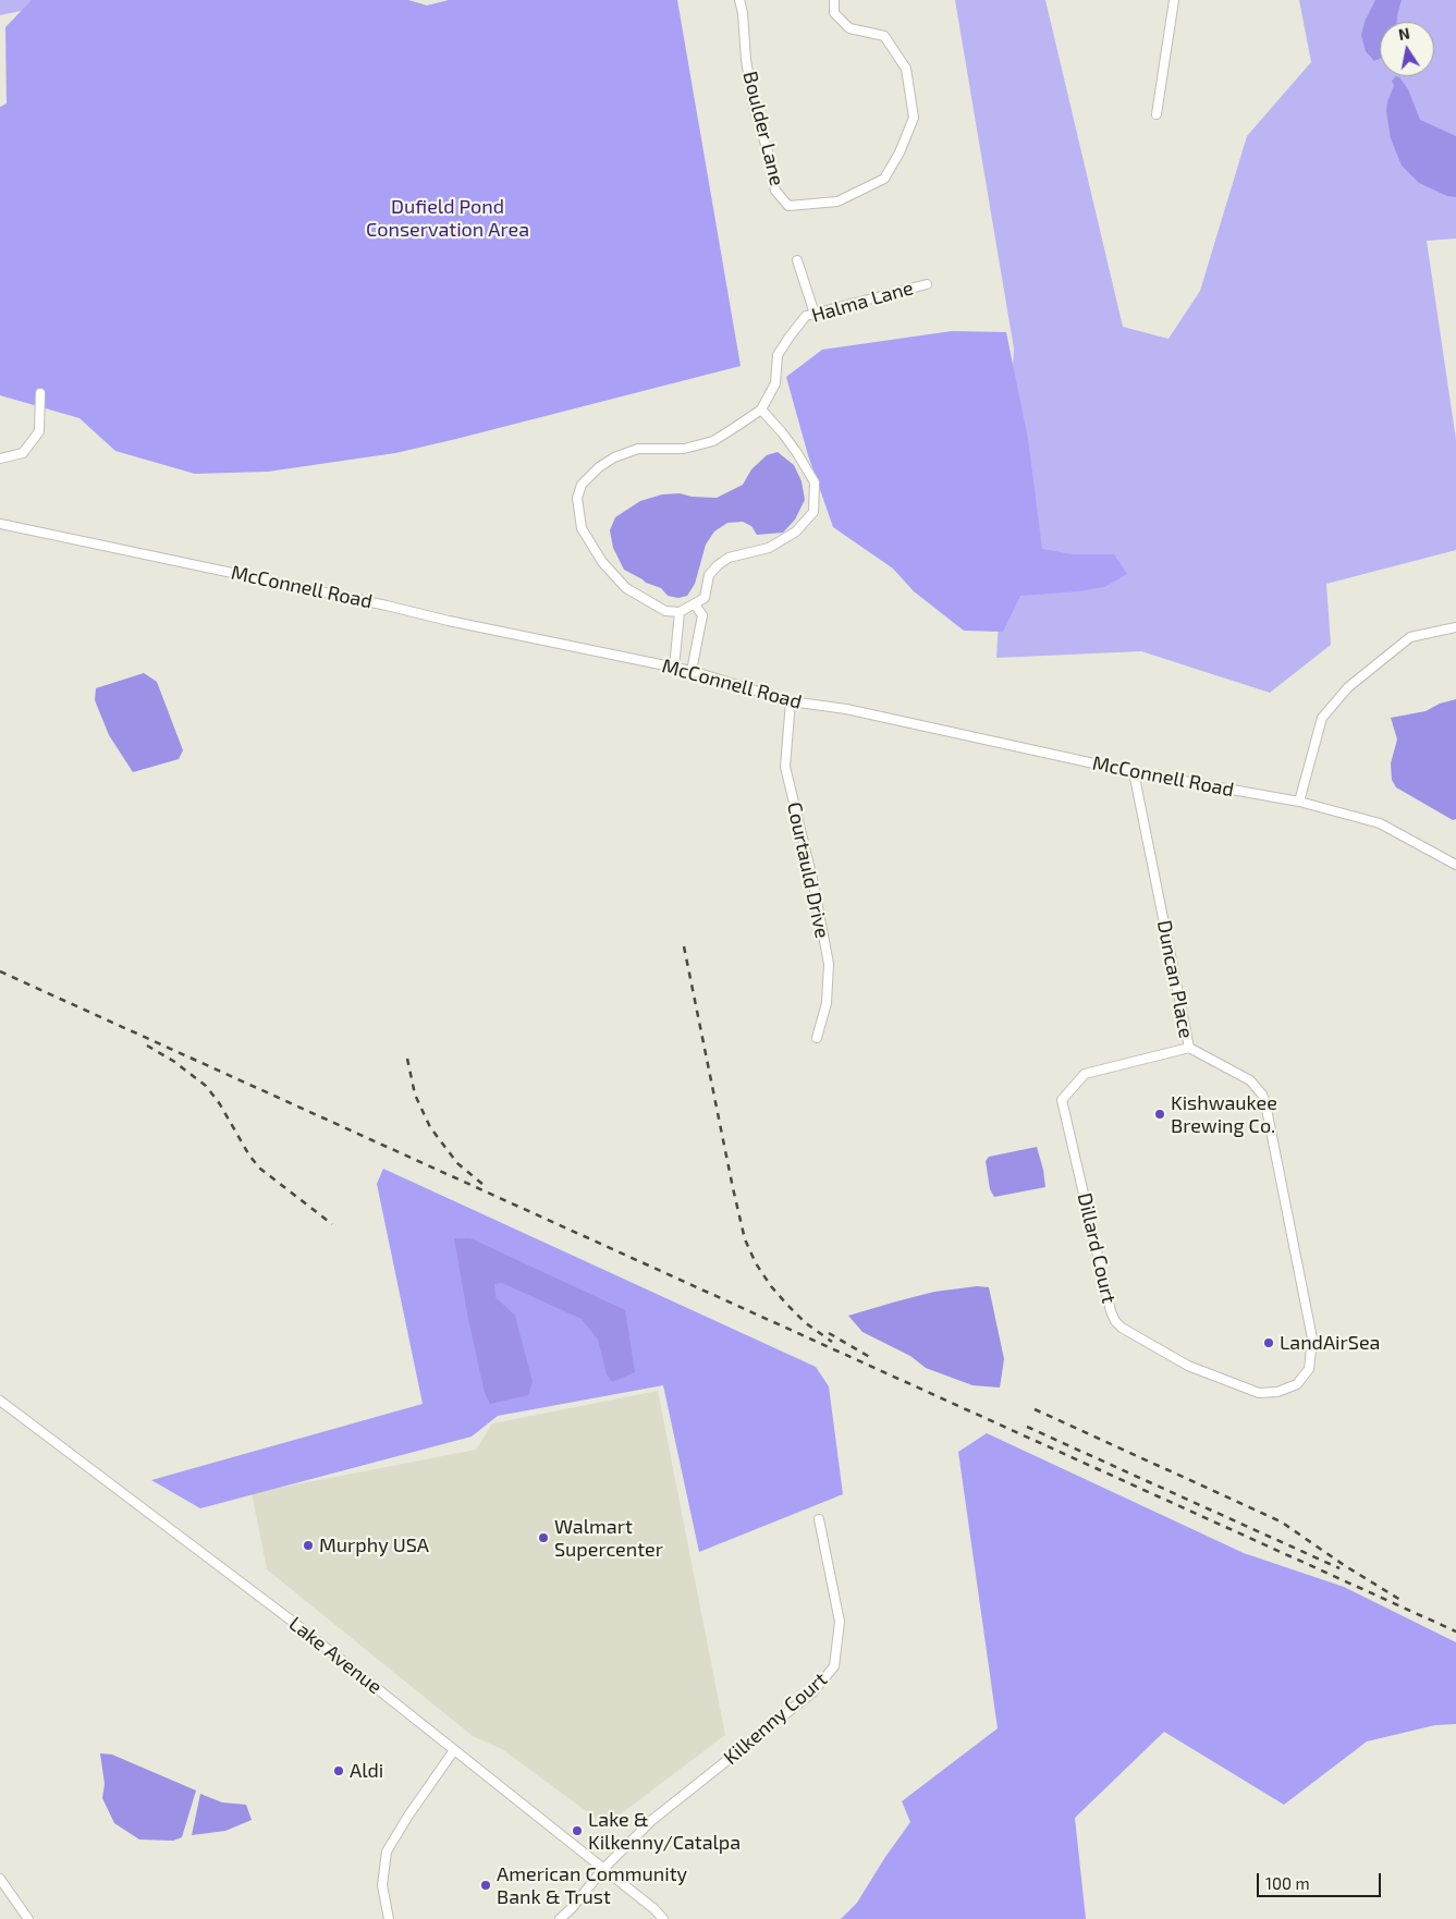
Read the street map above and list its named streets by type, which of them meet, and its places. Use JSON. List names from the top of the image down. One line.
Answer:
{"streets":{"street":["Boulder Lane","Halma Lane","McConnell Road","Courtauld Drive","Duncan Place","Dillard Court","Lake Avenue","Kilkenny Court"]},"crossings":[["McConnell Road","Courtauld Drive"],["McConnell Road","Duncan Place"],["Duncan Place","Dillard Court"],["Lake Avenue","Kilkenny Court"]],"parks":["Dufield Pond Conservation Area"],"places":["Kishwaukee Brewing Co.","LandAirSea","Walmart Supercenter","Murphy USA","Aldi","Lake & Kilkenny/Catalpa","American Community Bank & Trust"],"scale_bar":"100 m","north":"top"}
